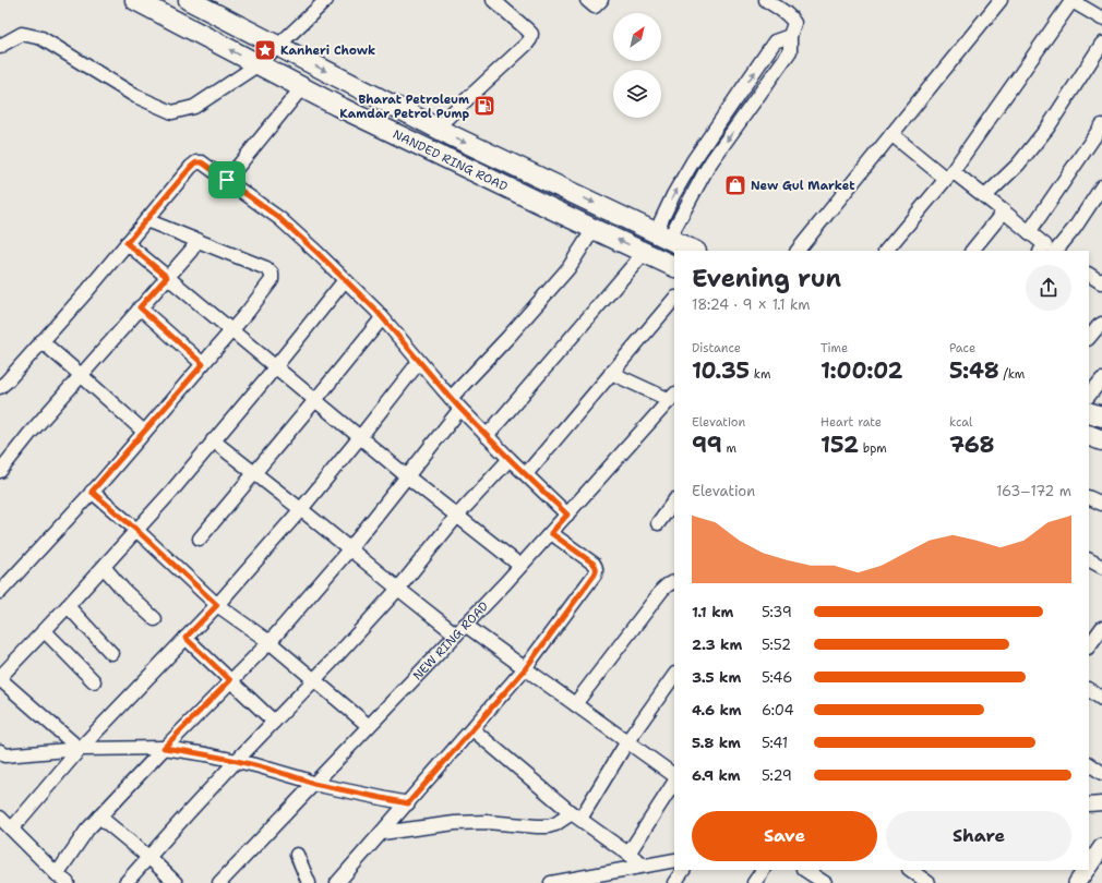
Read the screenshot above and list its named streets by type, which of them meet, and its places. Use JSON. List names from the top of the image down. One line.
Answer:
{"streets":{"highway":["NANDED RING ROAD"],"street":["NEW RING ROAD"]},"places":{"place":["Kanheri Chowk"],"fuel station":["Bharat Petroleum Kamdar Petrol Pump"],"shop":["New Gul Market"]},"north":"top right","page":{"heading":["Evening run","18:24 · 9 × 1.1 km"],"stats":[["Distance","10.35 km"],["Time","1:00:02"],["Pace","5:48 /km"],["Elevation","99 m"],["Heart rate","152 bpm"],["kcal","768"]],"chart":["Elevation","163–172 m"],"list":[{"name":"1.1 km","note":"5:39"},{"name":"2.3 km","note":"5:52"},{"name":"3.5 km","note":"5:46"},{"name":"4.6 km","note":"6:04"},{"name":"5.8 km","note":"5:41"},{"name":"6.9 km","note":"5:29"}],"buttons":["Save","Share"]}}
